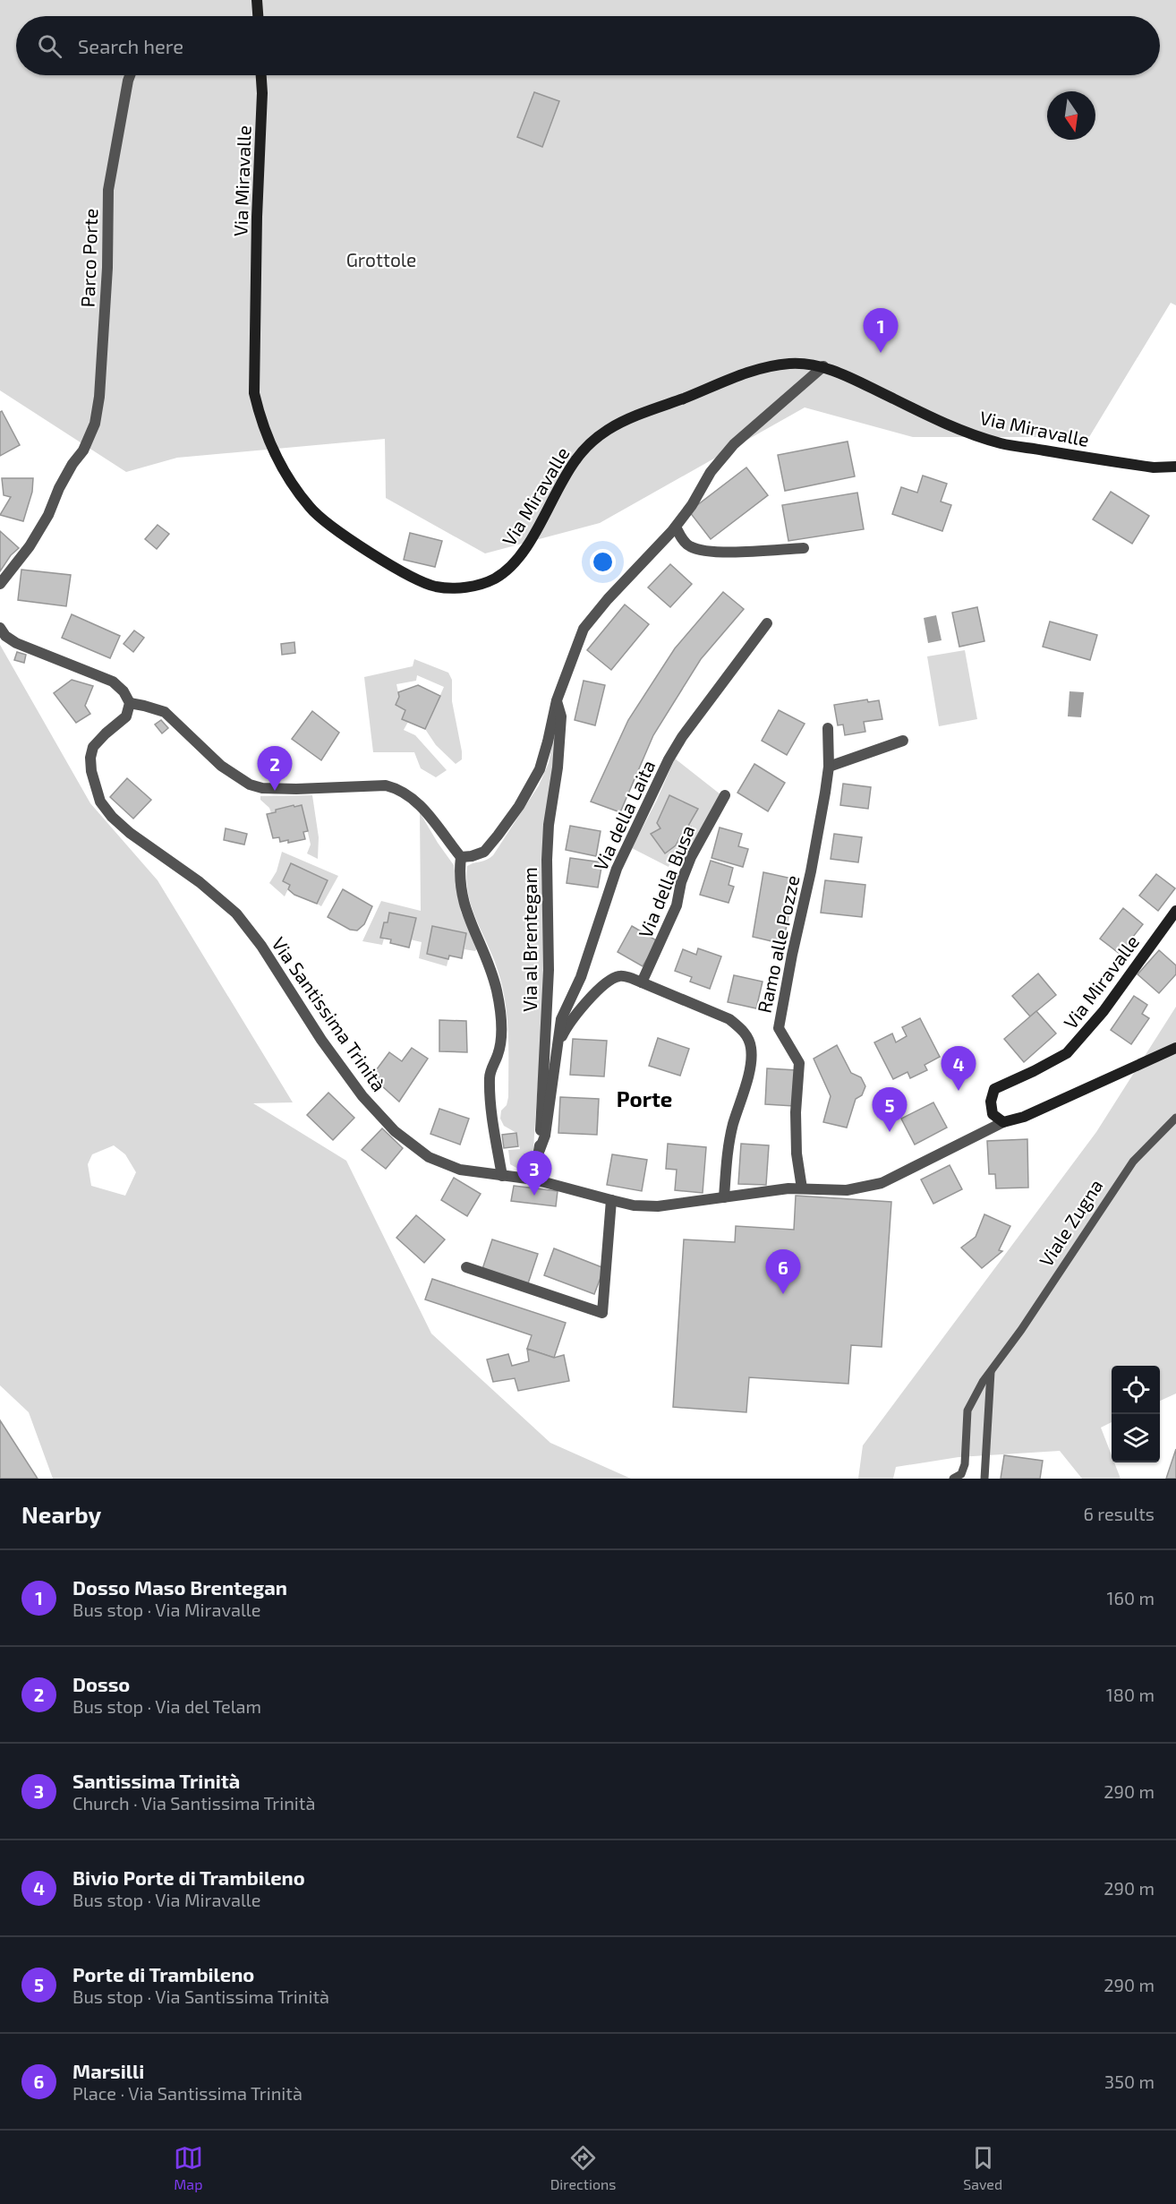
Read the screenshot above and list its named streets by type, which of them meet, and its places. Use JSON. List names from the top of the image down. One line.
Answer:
{"streets":{"street":["Via Miravalle","Parco Porte","Via della Laita","Via della Busa","Via al Brentegam","Ramo alle Pozze","Via Santissima Trinità"],"lane":["Viale Zugna"]},"crossings":[["Via Miravalle","Via al Brentegam"],["Via Miravalle","Via Santissima Trinità"],["Via della Laita","Via al Brentegam"],["Via al Brentegam","Via Santissima Trinità"],["Ramo alle Pozze","Via Santissima Trinità"]],"districts":["Porte"],"parks":["Grottole"],"north":"bottom","page":{"search":"Search here","pins":["1","2","4","5","3","6"],"heading":["Nearby","6 results"],"list":[{"mark":"1","name":"Dosso Maso Brentegan","note":"Bus stop · Via Miravalle","value":"160 m"},{"mark":"2","name":"Dosso","note":"Bus stop · Via del Telam","value":"180 m"},{"mark":"3","name":"Santissima Trinità","note":"Church · Via Santissima Trinità","value":"290 m"},{"mark":"4","name":"Bivio Porte di Trambileno","note":"Bus stop · Via Miravalle","value":"290 m"},{"mark":"5","name":"Porte di Trambileno","note":"Bus stop · Via Santissima Trinità","value":"290 m"},{"mark":"6","name":"Marsilli","note":"Place · Via Santissima Trinità","value":"350 m"}],"nav":["Map","Directions","Saved"]}}
